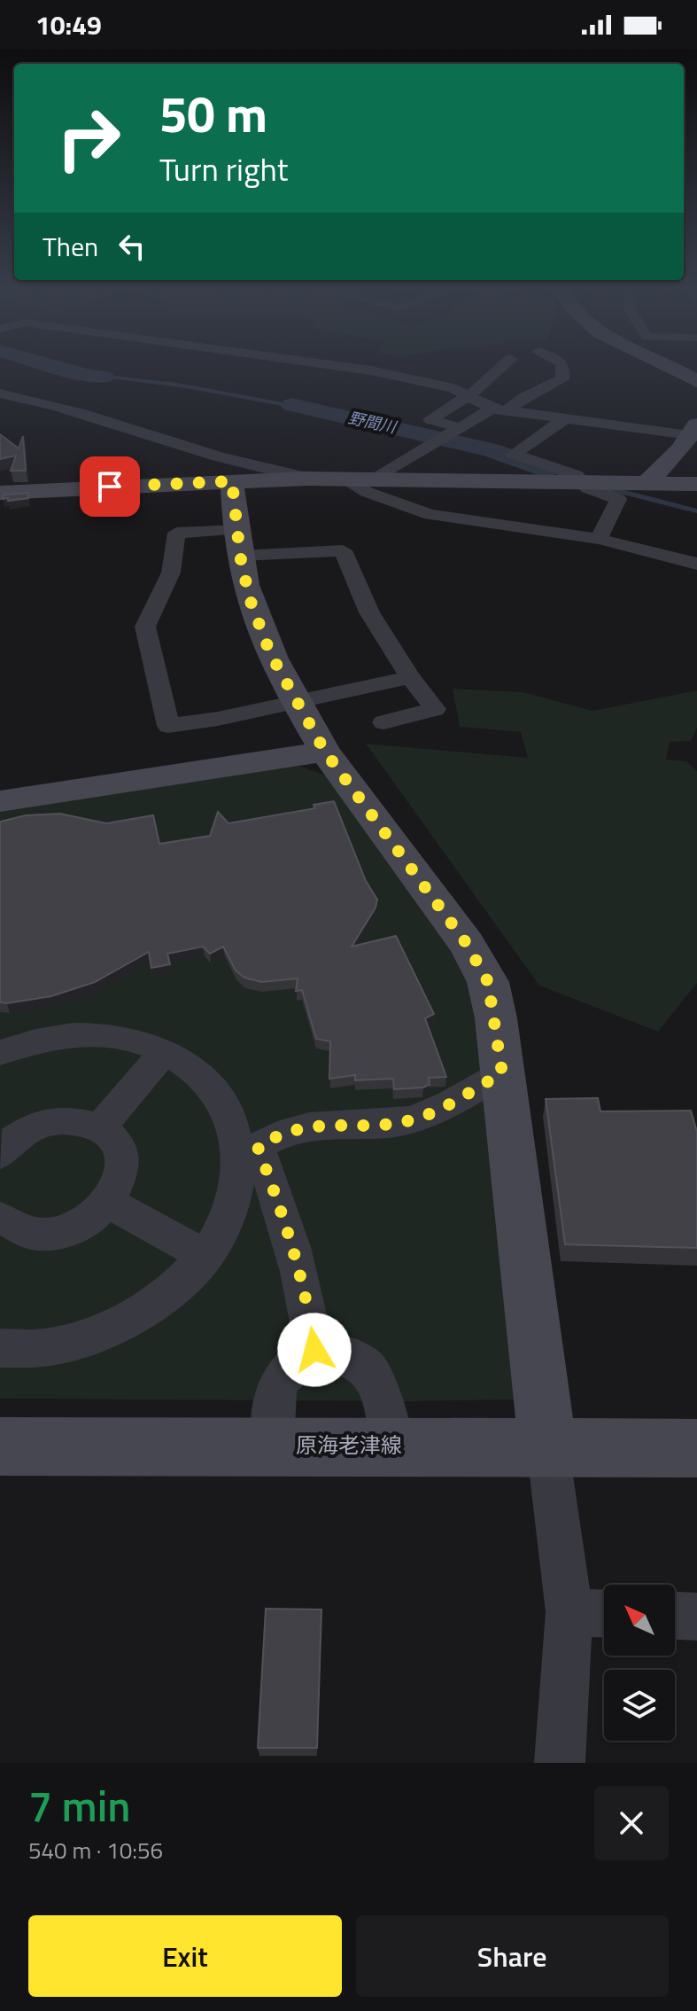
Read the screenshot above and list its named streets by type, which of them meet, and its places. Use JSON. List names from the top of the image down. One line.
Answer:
{"streets":{"street":["原海老津線"]},"water":["野間川"],"north":"top left","page":{"status":"10:49","turn":["50 m","Turn right"],"then":"Then","heading":["7 min","540 m · 10:56"],"buttons":["Exit","Share"]}}
